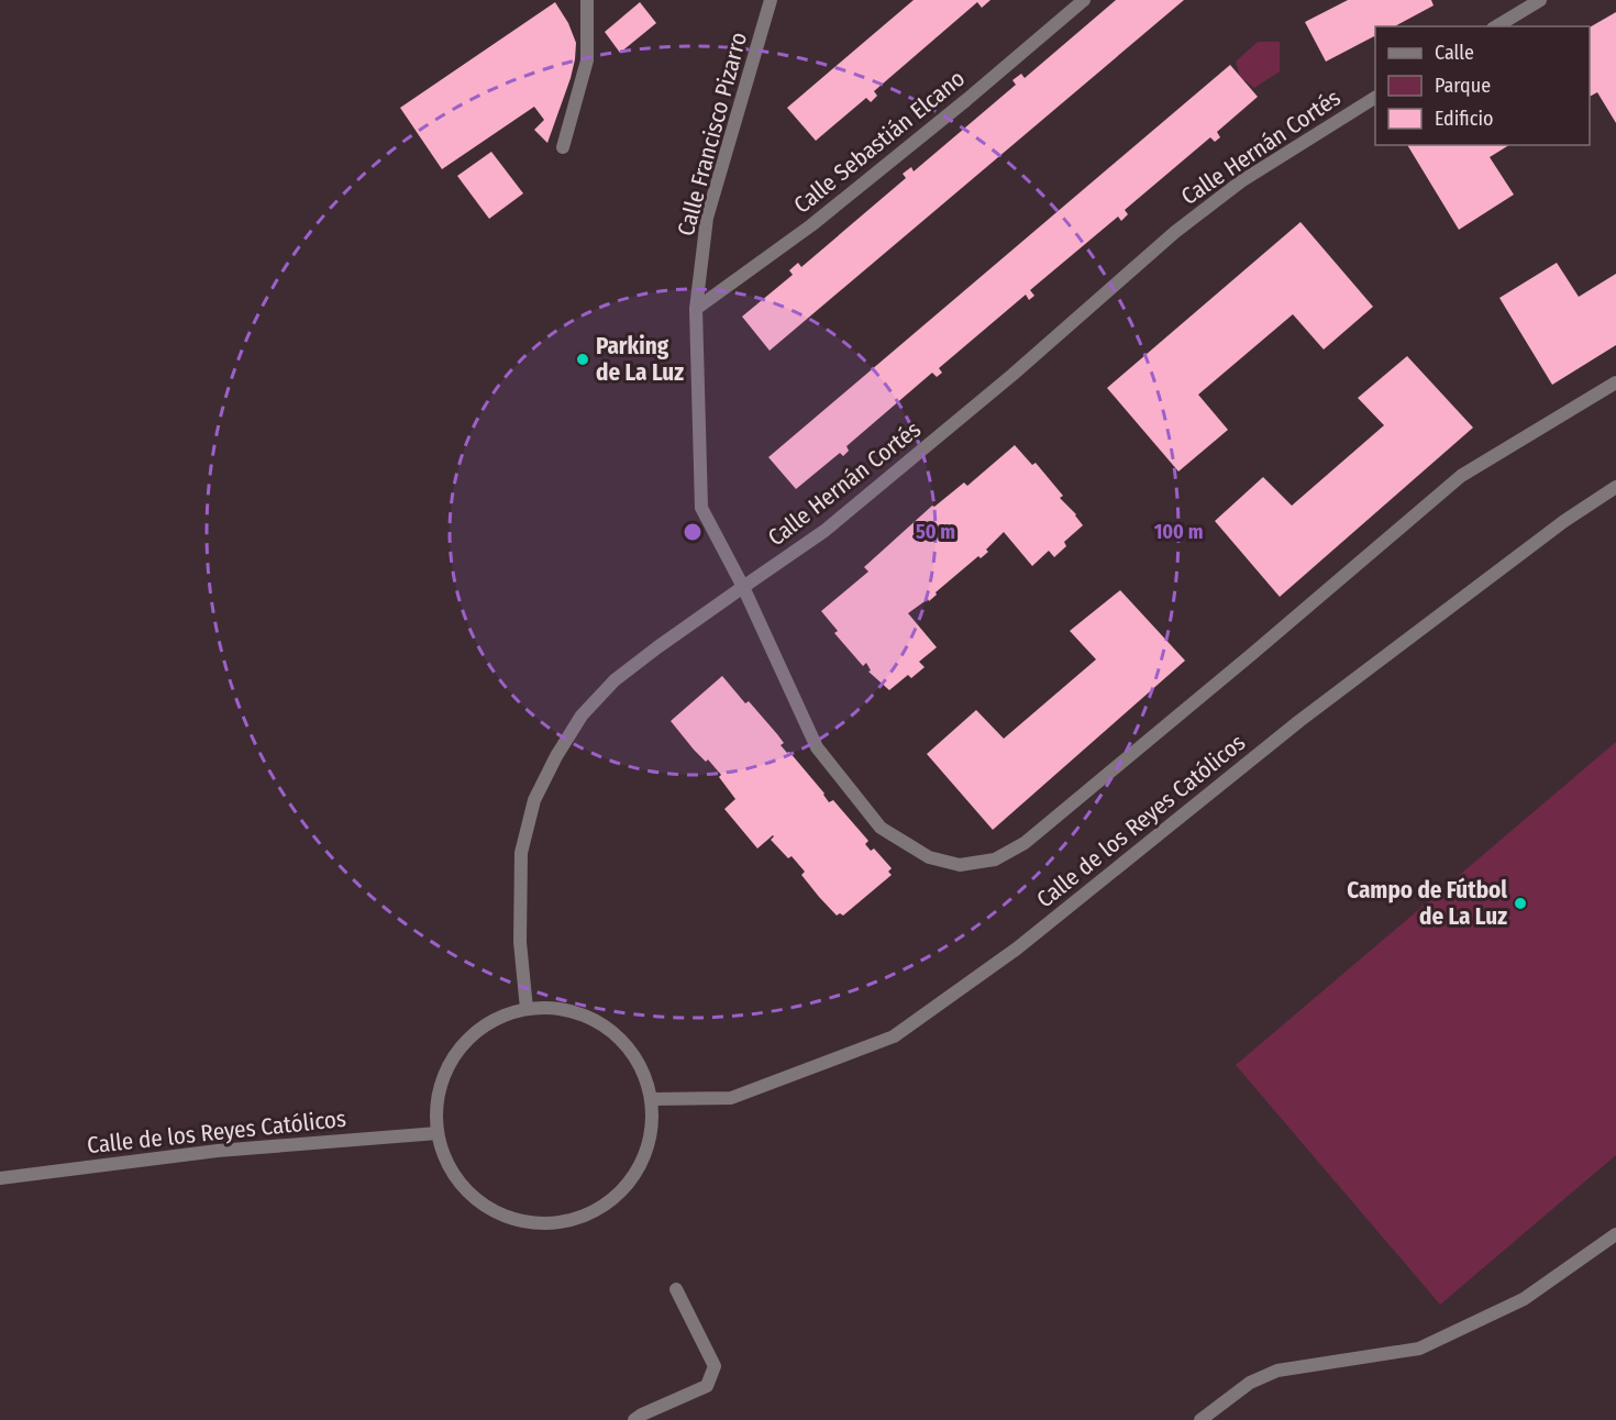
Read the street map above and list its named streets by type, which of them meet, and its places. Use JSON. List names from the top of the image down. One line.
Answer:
{"streets":{"street":["Calle Francisco Pizarro","Calle Sebastián Elcano","Calle Hernán Cortés","Calle de los Reyes Católicos"]},"crossings":[["Calle Francisco Pizarro","Calle Sebastián Elcano"],["Calle Francisco Pizarro","Calle Hernán Cortés"],["Calle Hernán Cortés","Calle de los Reyes Católicos"]],"places":["Parking de La Luz","Campo de Fútbol de La Luz"],"legend":["Calle","Parque","Edificio"],"rings":["50 m","100 m"]}
